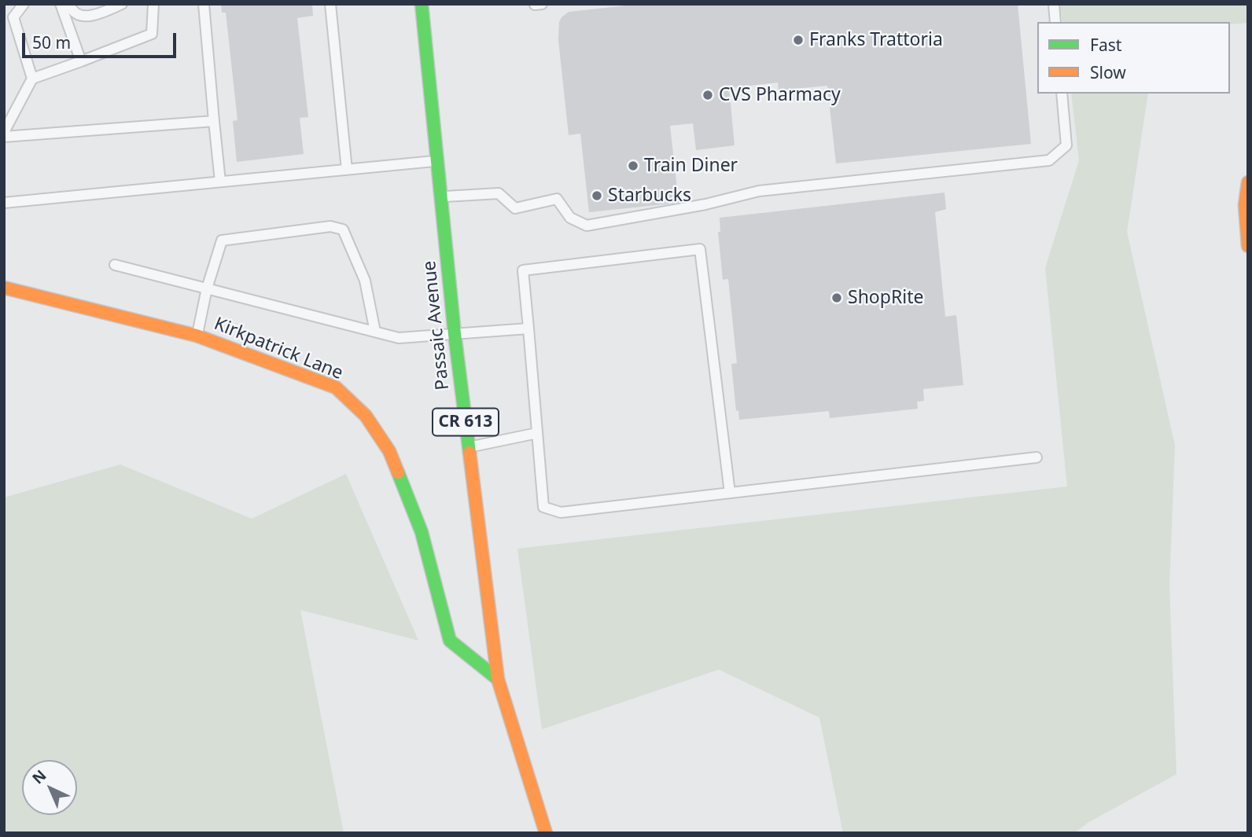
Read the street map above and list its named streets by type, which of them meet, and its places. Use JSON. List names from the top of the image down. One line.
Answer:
{"streets":{"main road":["Passaic Avenue","Kirkpatrick Lane","CR 613"]},"crossings":[["Passaic Avenue","Kirkpatrick Lane"]],"places":["Franks Trattoria","CVS Pharmacy","Train Diner","Starbucks","ShopRite"],"legend":["Fast","Slow"],"scale_bar":"50 m","north":"top left"}
